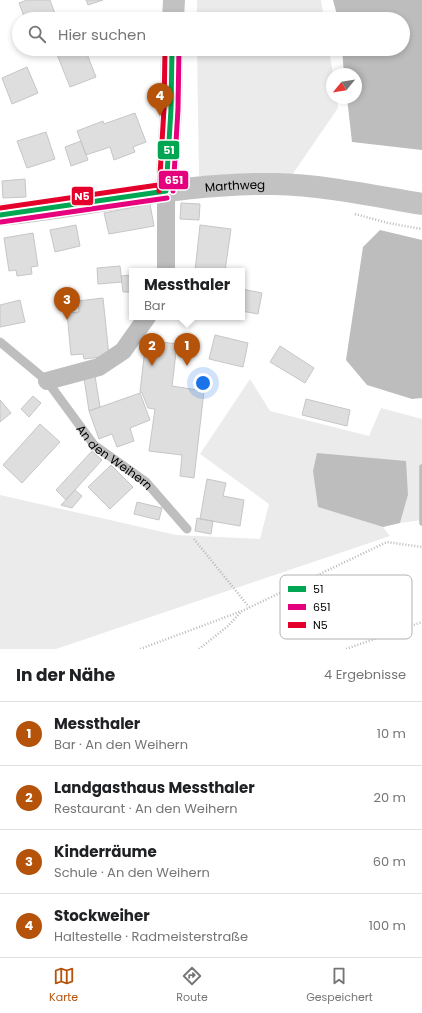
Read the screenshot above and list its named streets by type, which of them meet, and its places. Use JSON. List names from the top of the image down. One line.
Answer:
{"streets":{"main road":["Marthweg"],"lane":["An den Weihern"]},"lines":["transit line 51","transit line 651","transit line N5"],"legend":["51","651","N5"],"north":"bottom left","page":{"search":"Hier suchen","pins":["4","3","1","2"],"popup":["Messthaler","Bar"],"heading":["In der Nähe","4 Ergebnisse"],"list":[{"mark":"1","name":"Messthaler","note":"Bar · An den Weihern","value":"10 m"},{"mark":"2","name":"Landgasthaus Messthaler","note":"Restaurant · An den Weihern","value":"20 m"},{"mark":"3","name":"Kinderräume","note":"Schule · An den Weihern","value":"60 m"},{"mark":"4","name":"Stockweiher","note":"Haltestelle · Radmeisterstraße","value":"100 m"}],"nav":["Karte","Route","Gespeichert"]}}
